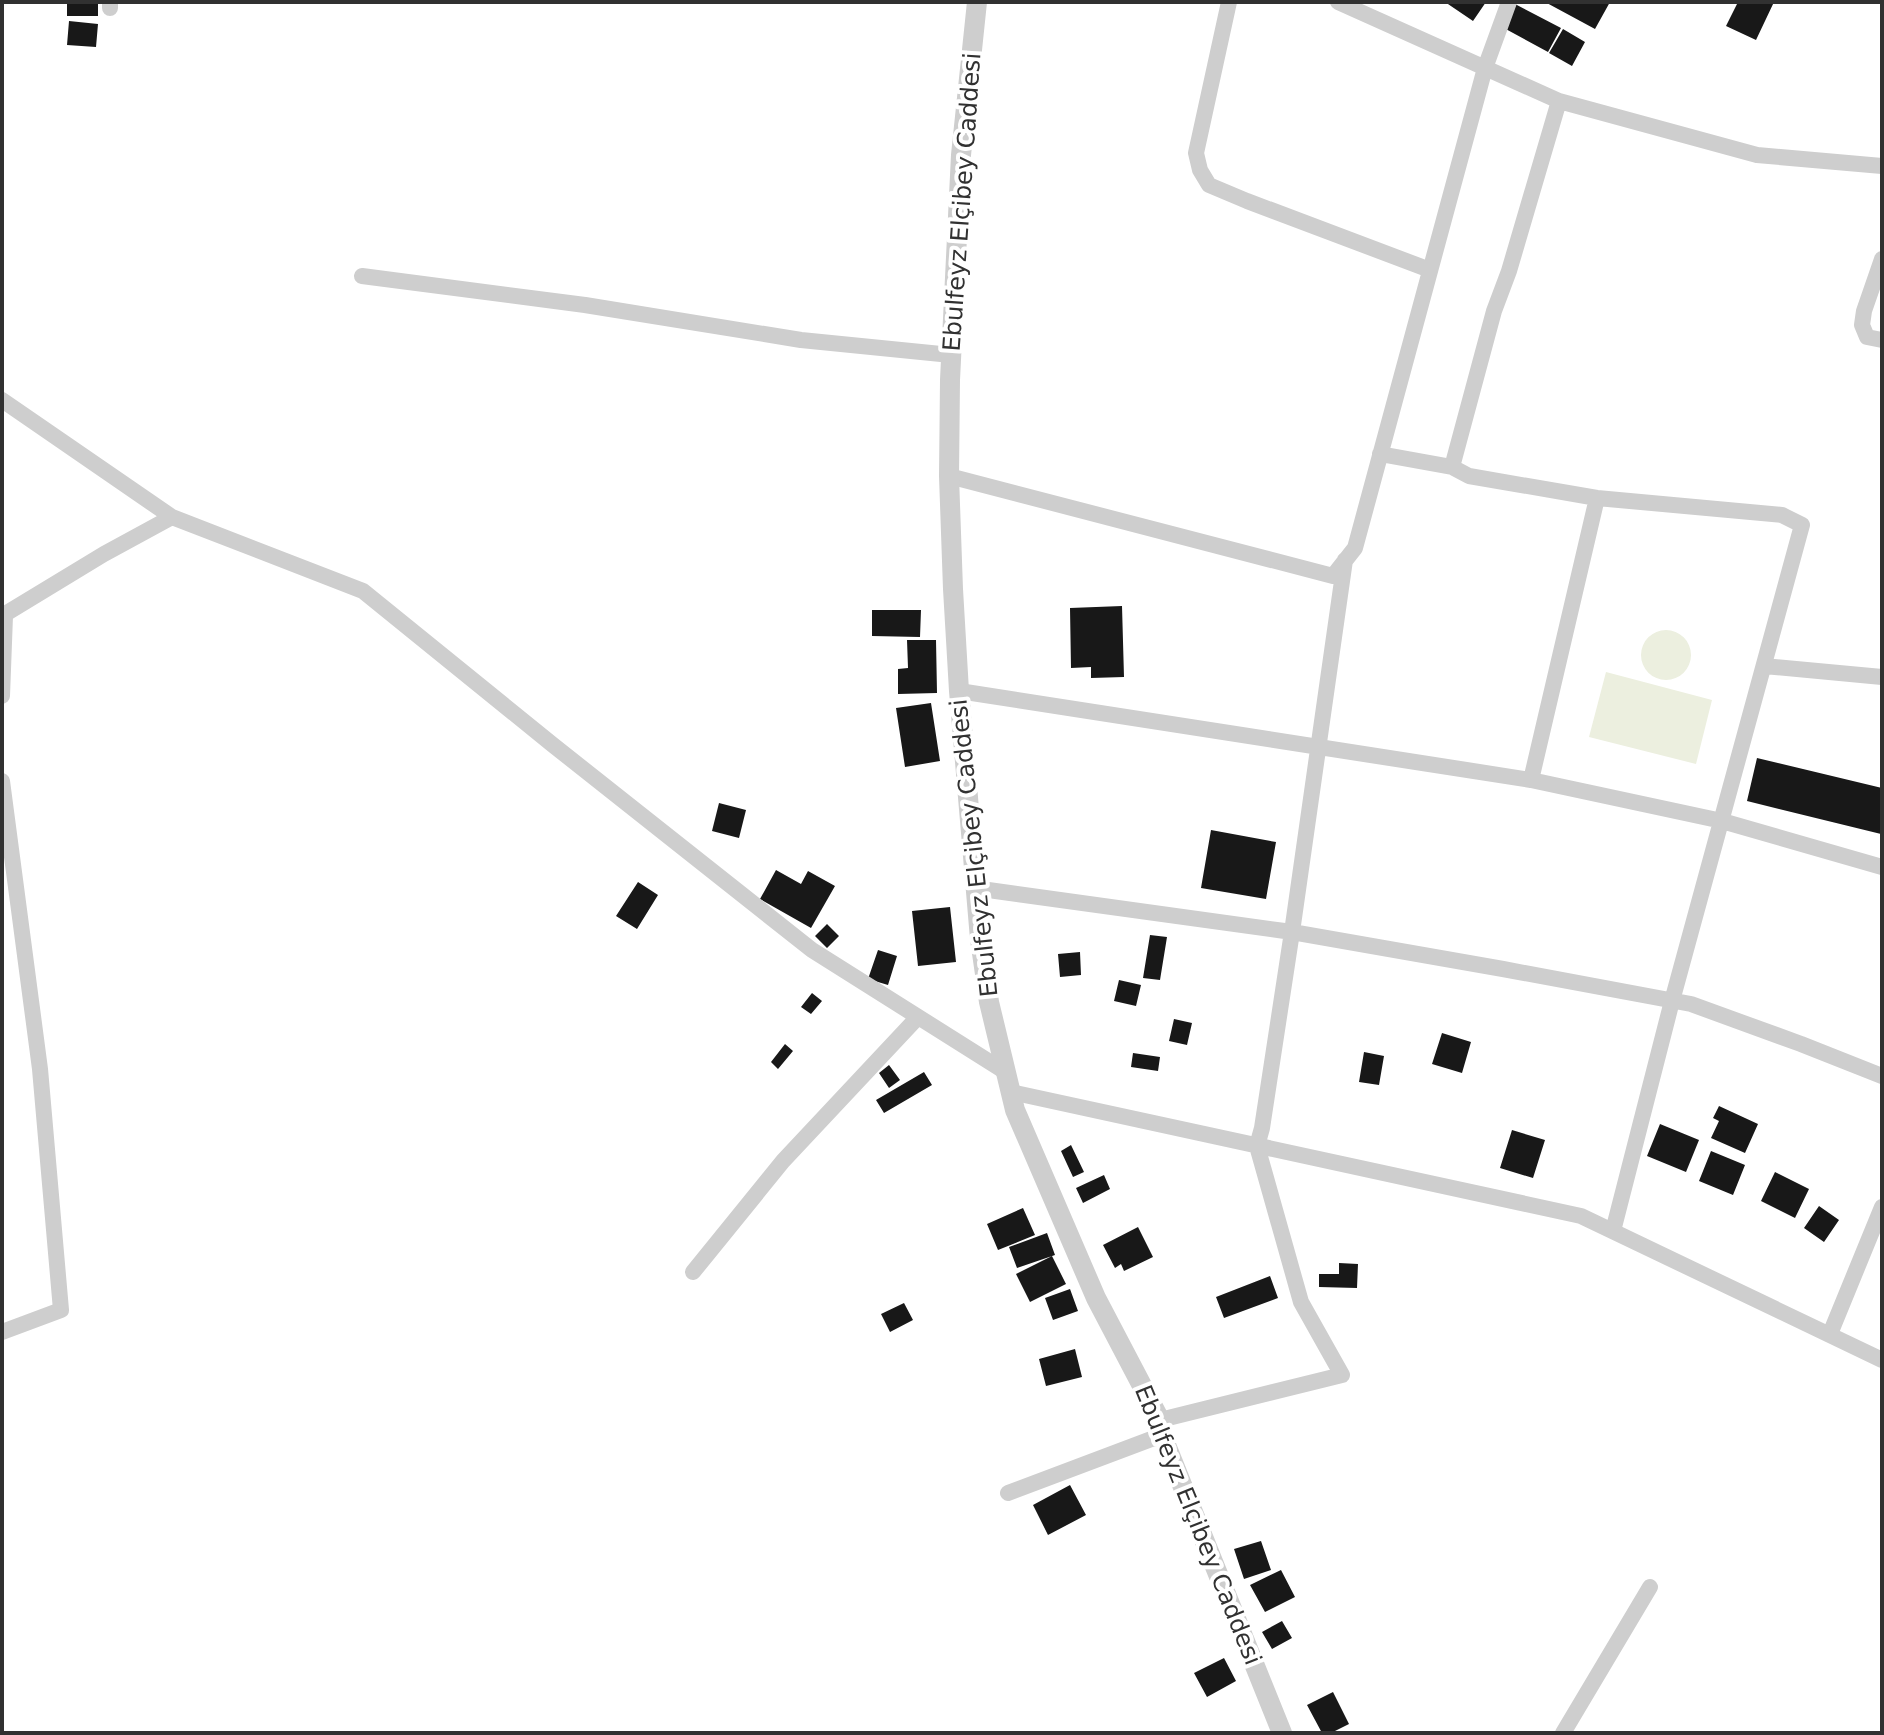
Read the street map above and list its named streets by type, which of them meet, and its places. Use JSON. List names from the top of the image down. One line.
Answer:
{"streets":{"street":["Ebulfeyz Elçibey Caddesi"]}}
